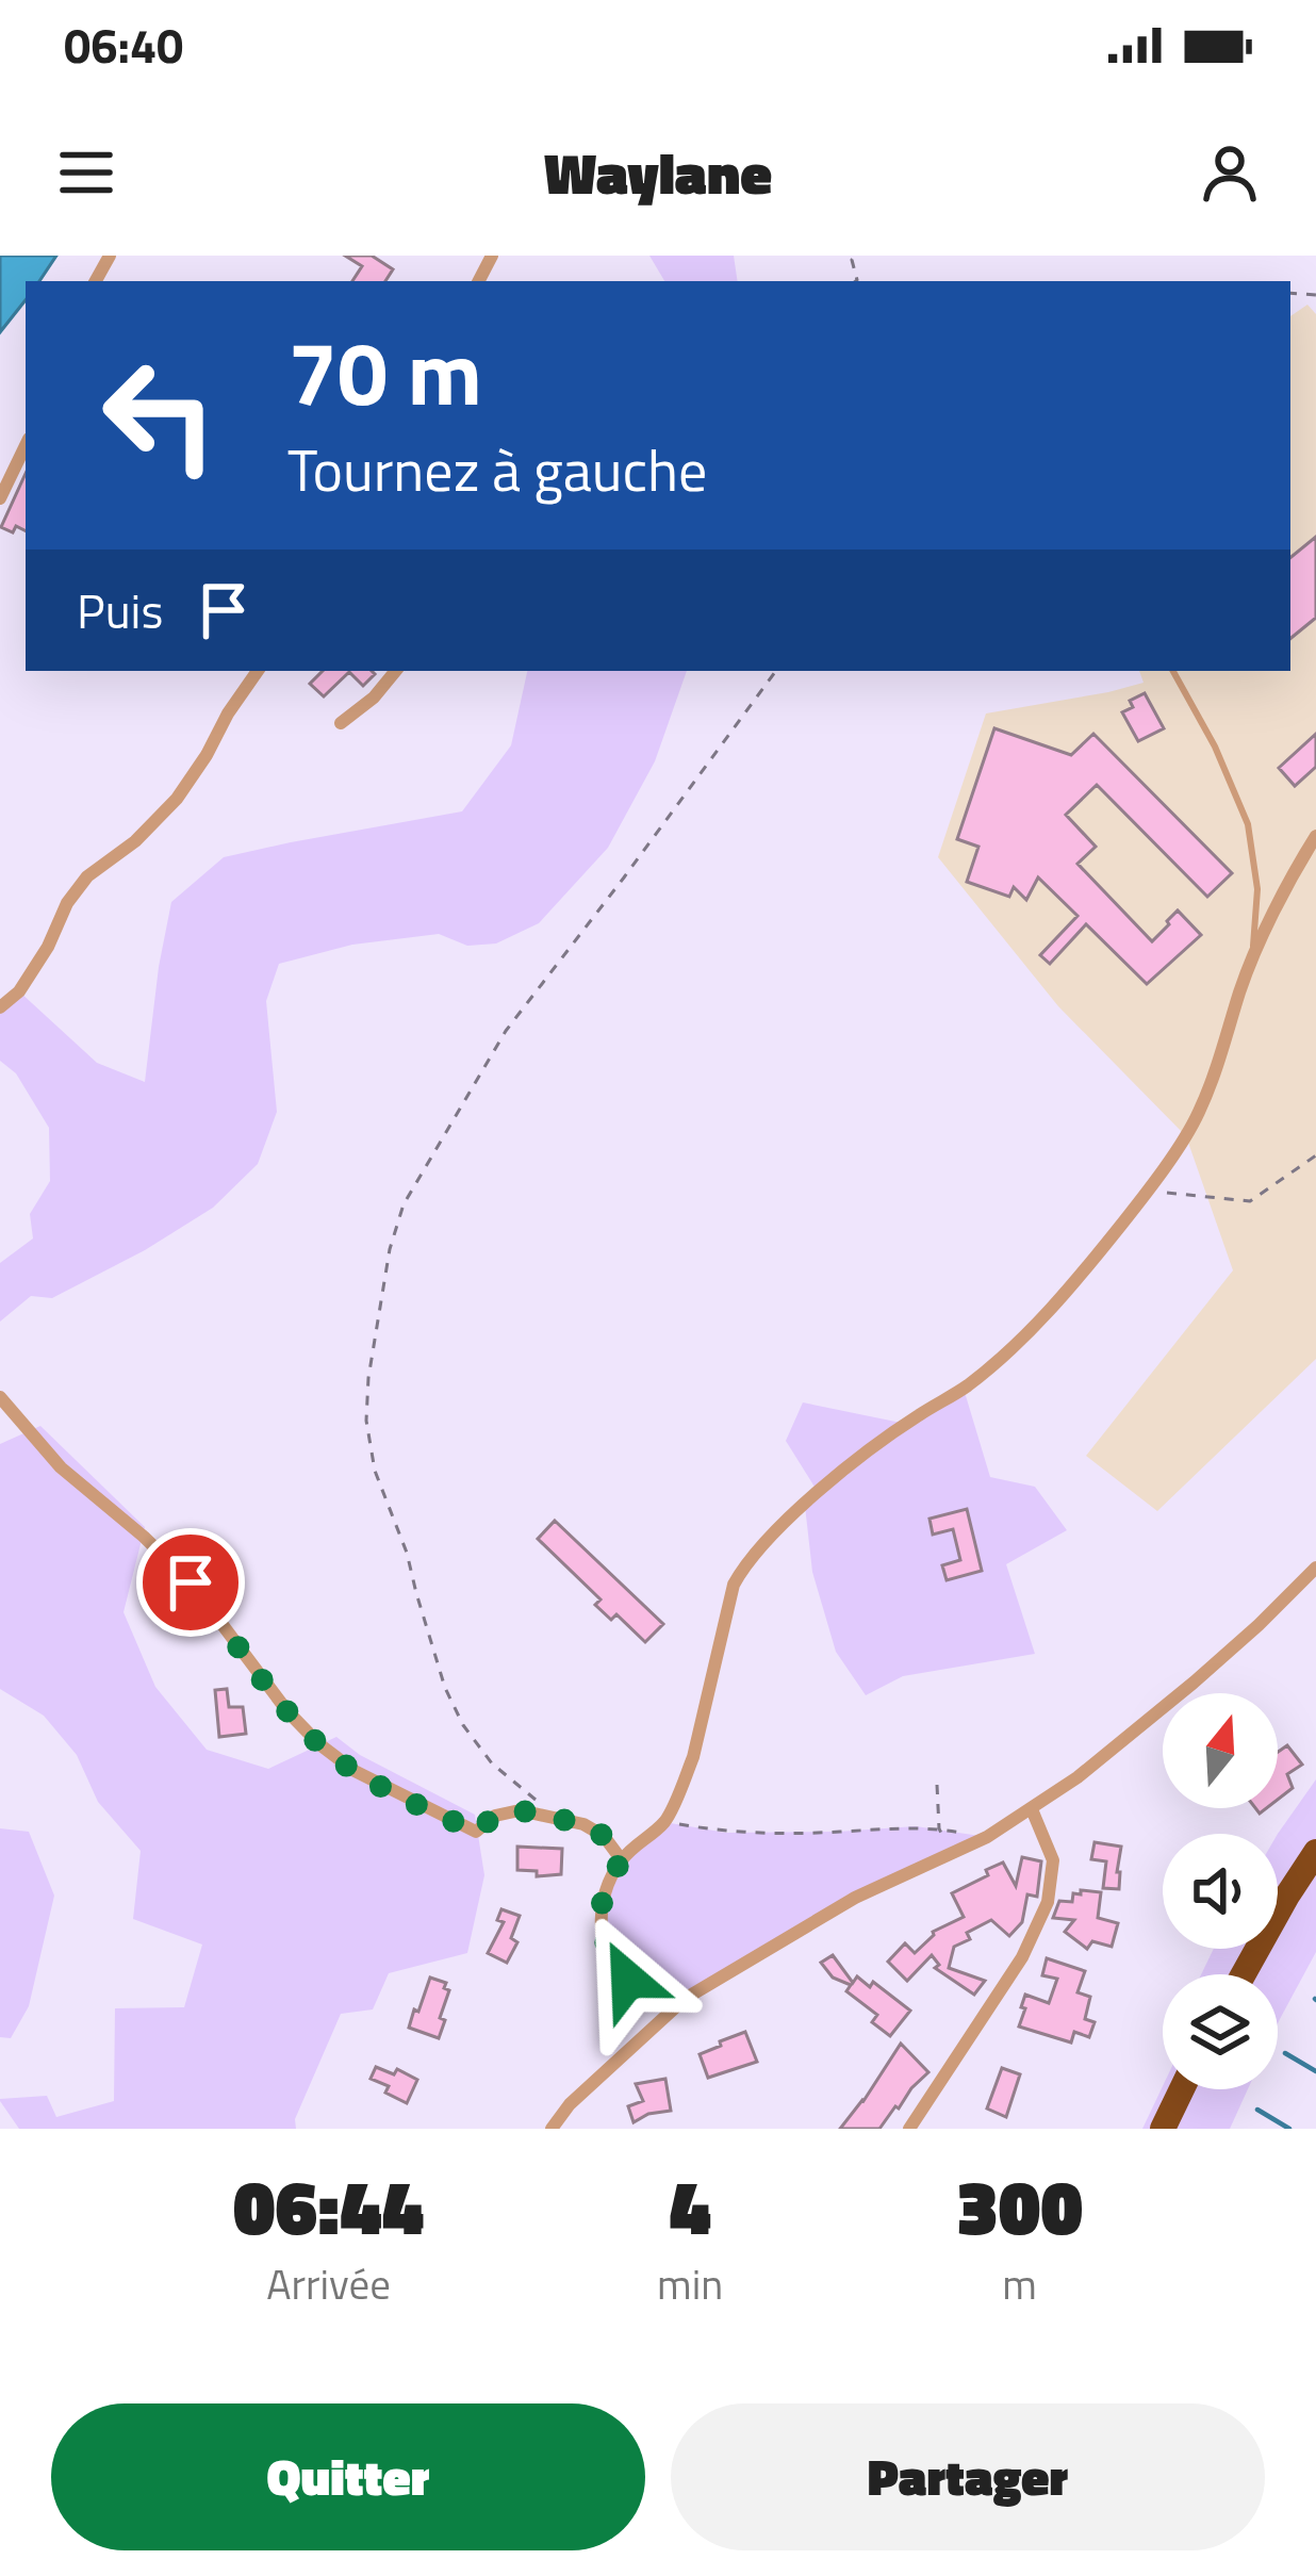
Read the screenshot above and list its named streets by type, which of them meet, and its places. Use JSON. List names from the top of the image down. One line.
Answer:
{"north":"top","page":{"status":"06:40","header":"Waylane","turn":["70 m","Tournez à gauche"],"then":"Puis","eta":["06:44","Arrivée","4","min","300","m"],"buttons":["Quitter","Partager"]}}
